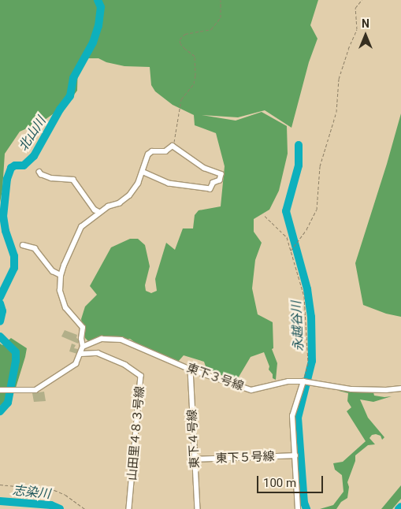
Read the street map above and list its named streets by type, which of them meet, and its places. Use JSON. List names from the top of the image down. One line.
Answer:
{"streets":{"street":["東下３号線","山田里４８３号線","東下４号線","東下５号線"]},"crossings":[["東下３号線","東下４号線"],["東下４号線","東下５号線"]],"water":["北山川","永越谷川","志染川"],"scale_bar":"100 m","north":"top"}
